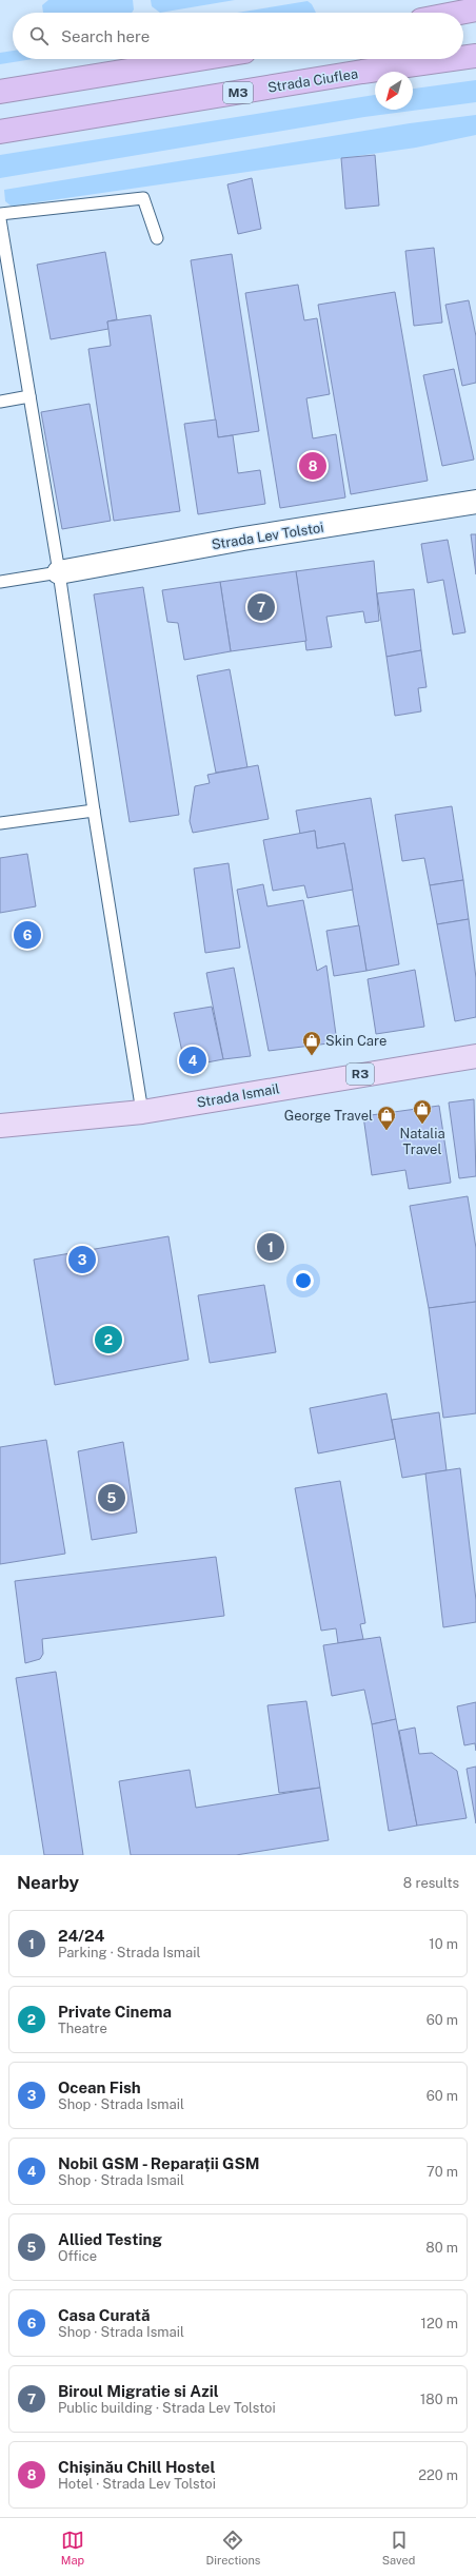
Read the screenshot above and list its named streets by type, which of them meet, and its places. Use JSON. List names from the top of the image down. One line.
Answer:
{"streets":{"highway":["Strada Ciuflea","M3"],"main road":["R3","Strada Ismail"],"street":["Strada Lev Tolstoi"]},"places":{"shop":["Skin Care","Natalia Travel","George Travel"]},"north":"bottom left","page":{"search":"Search here","pins":["8","7","6","4","1","3","2","5"],"heading":["Nearby","8 results"],"list":[{"mark":"1","name":"24/24","note":"Parking · Strada Ismail","value":"10 m"},{"mark":"2","name":"Private Cinema","note":"Theatre","value":"60 m"},{"mark":"3","name":"Ocean Fish","note":"Shop · Strada Ismail","value":"60 m"},{"mark":"4","name":"Nobil GSM - Reparații GSM","note":"Shop · Strada Ismail","value":"70 m"},{"mark":"5","name":"Allied Testing","note":"Office","value":"80 m"},{"mark":"6","name":"Casa Curată","note":"Shop · Strada Ismail","value":"120 m"},{"mark":"7","name":"Biroul Migratie si Azil","note":"Public building · Strada Lev Tolstoi","value":"180 m"},{"mark":"8","name":"Chișinău Chill Hostel","note":"Hotel · Strada Lev Tolstoi","value":"220 m"}],"nav":["Map","Directions","Saved"]}}
